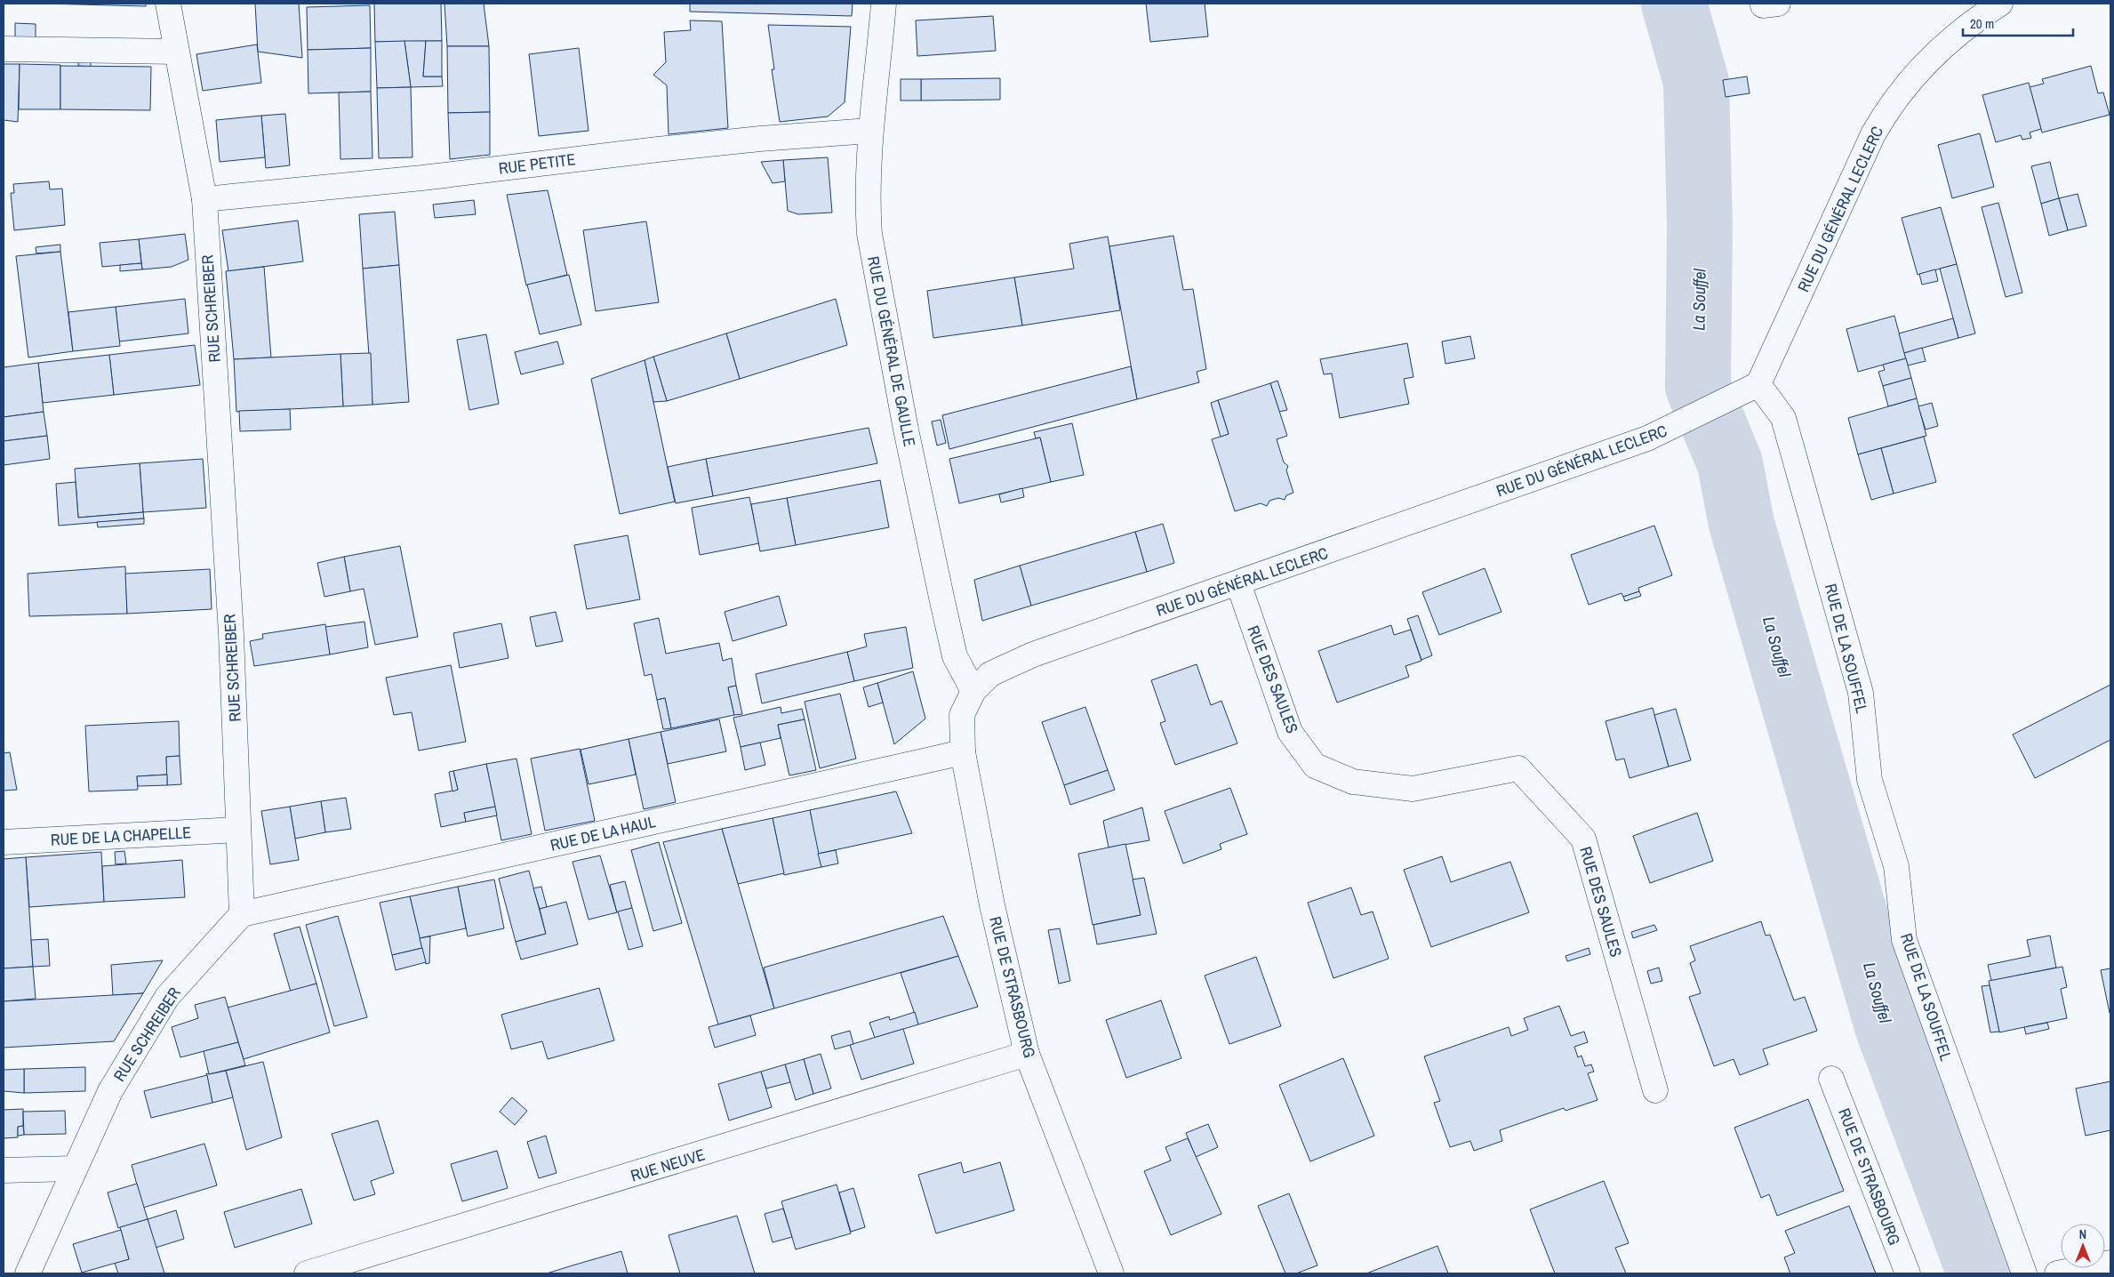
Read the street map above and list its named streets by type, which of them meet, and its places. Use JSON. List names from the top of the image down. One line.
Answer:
{"streets":{"street":["RUE PETITE","RUE DU GÉNÉRAL LECLERC","RUE SCHREIBER","RUE DU GÉNÉRAL DE GAULLE","RUE DE LA SOUFFEL","RUE DES SAULES","RUE DE LA HAUL","RUE DE LA CHAPELLE","RUE DE STRASBOURG","RUE NEUVE"]},"crossings":[["RUE PETITE","RUE SCHREIBER"],["RUE PETITE","RUE DU GÉNÉRAL DE GAULLE"],["RUE DU GÉNÉRAL LECLERC","RUE DU GÉNÉRAL DE GAULLE"],["RUE DU GÉNÉRAL LECLERC","RUE DE LA SOUFFEL"],["RUE DU GÉNÉRAL LECLERC","RUE DES SAULES"],["RUE DU GÉNÉRAL LECLERC","RUE DE STRASBOURG"],["RUE SCHREIBER","RUE DE LA HAUL"],["RUE SCHREIBER","RUE DE LA CHAPELLE"],["RUE DU GÉNÉRAL DE GAULLE","RUE DE STRASBOURG"],["RUE DE LA HAUL","RUE DE STRASBOURG"],["RUE DE STRASBOURG","RUE NEUVE"]],"water":["La Souffel"],"scale_bar":"20 m","north":"top"}
